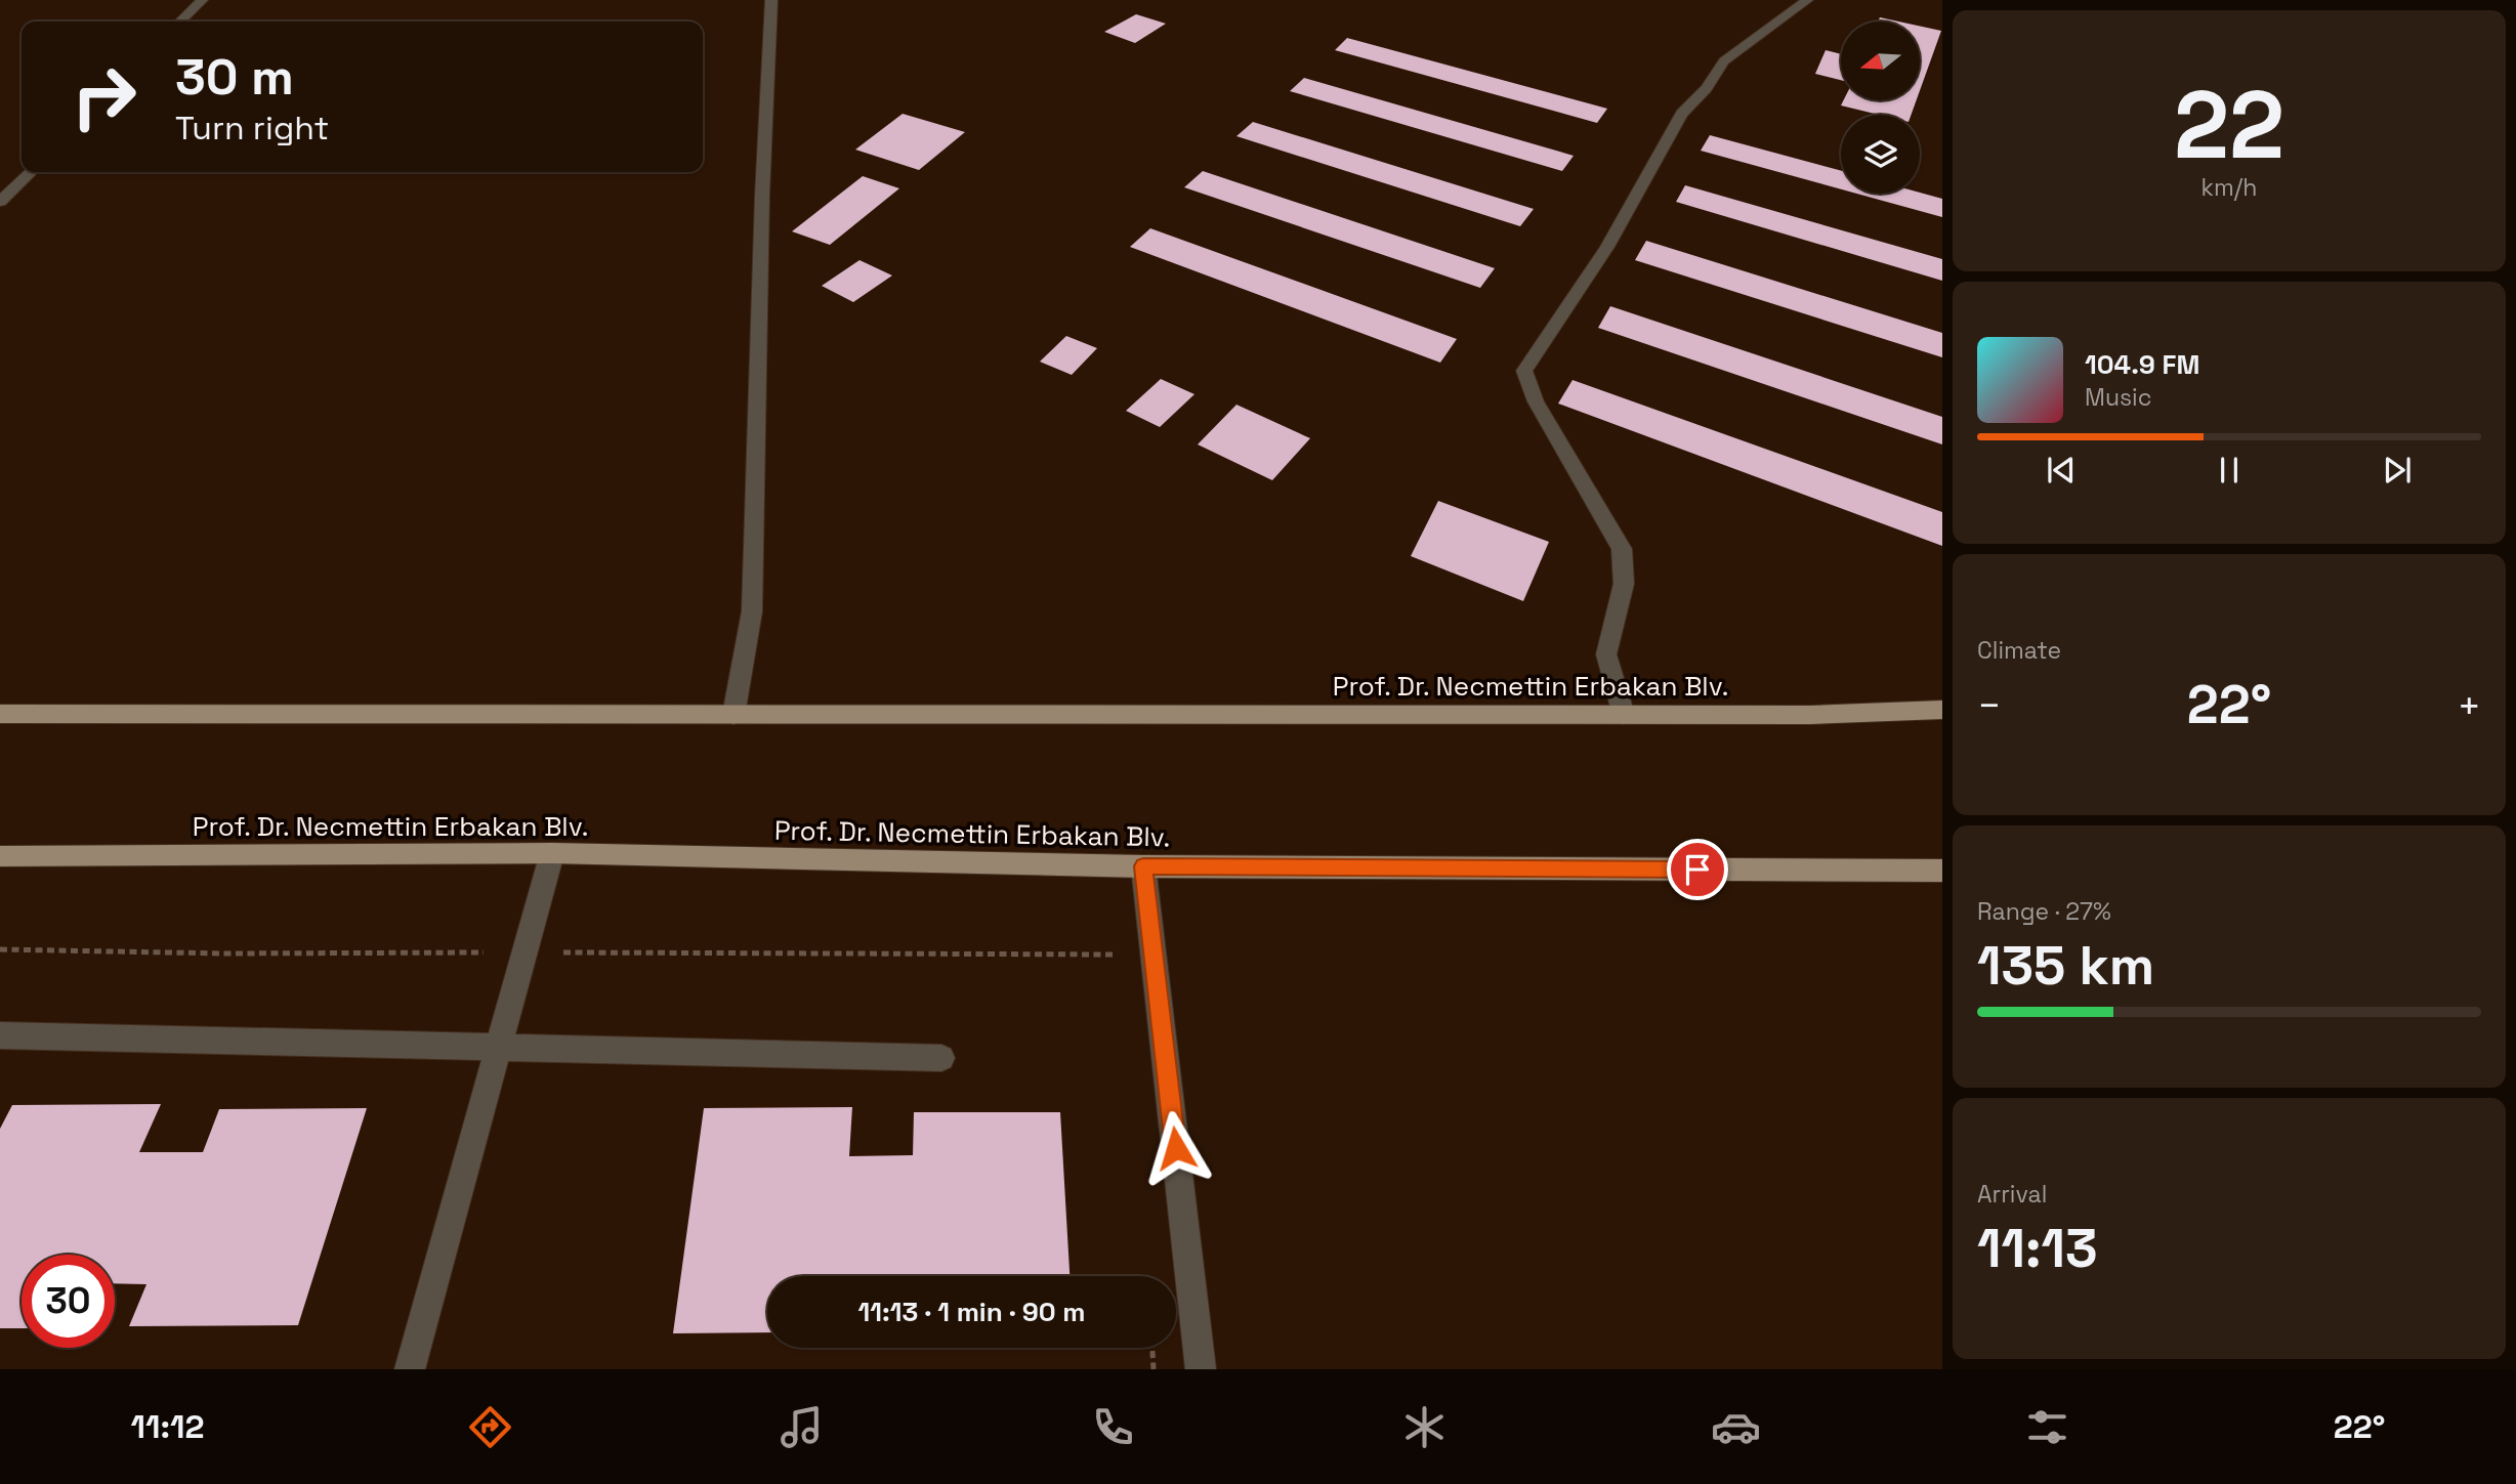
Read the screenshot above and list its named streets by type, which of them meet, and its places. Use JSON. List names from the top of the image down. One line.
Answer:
{"streets":{"main road":["Prof. Dr. Necmettin Erbakan Blv."]},"north":"left","page":{"tile":[["22","km/h"],"Climate",["Range · 27%","135 km"],["Arrival","11:13"]],"turn":["30 m","Turn right"],"song":["104.9 FM","Music"],"heat":["−","22°","+"],"limit":"30","trip":"11:13 · 1 min · 90 m","tabs":["11:12","22°"]}}
